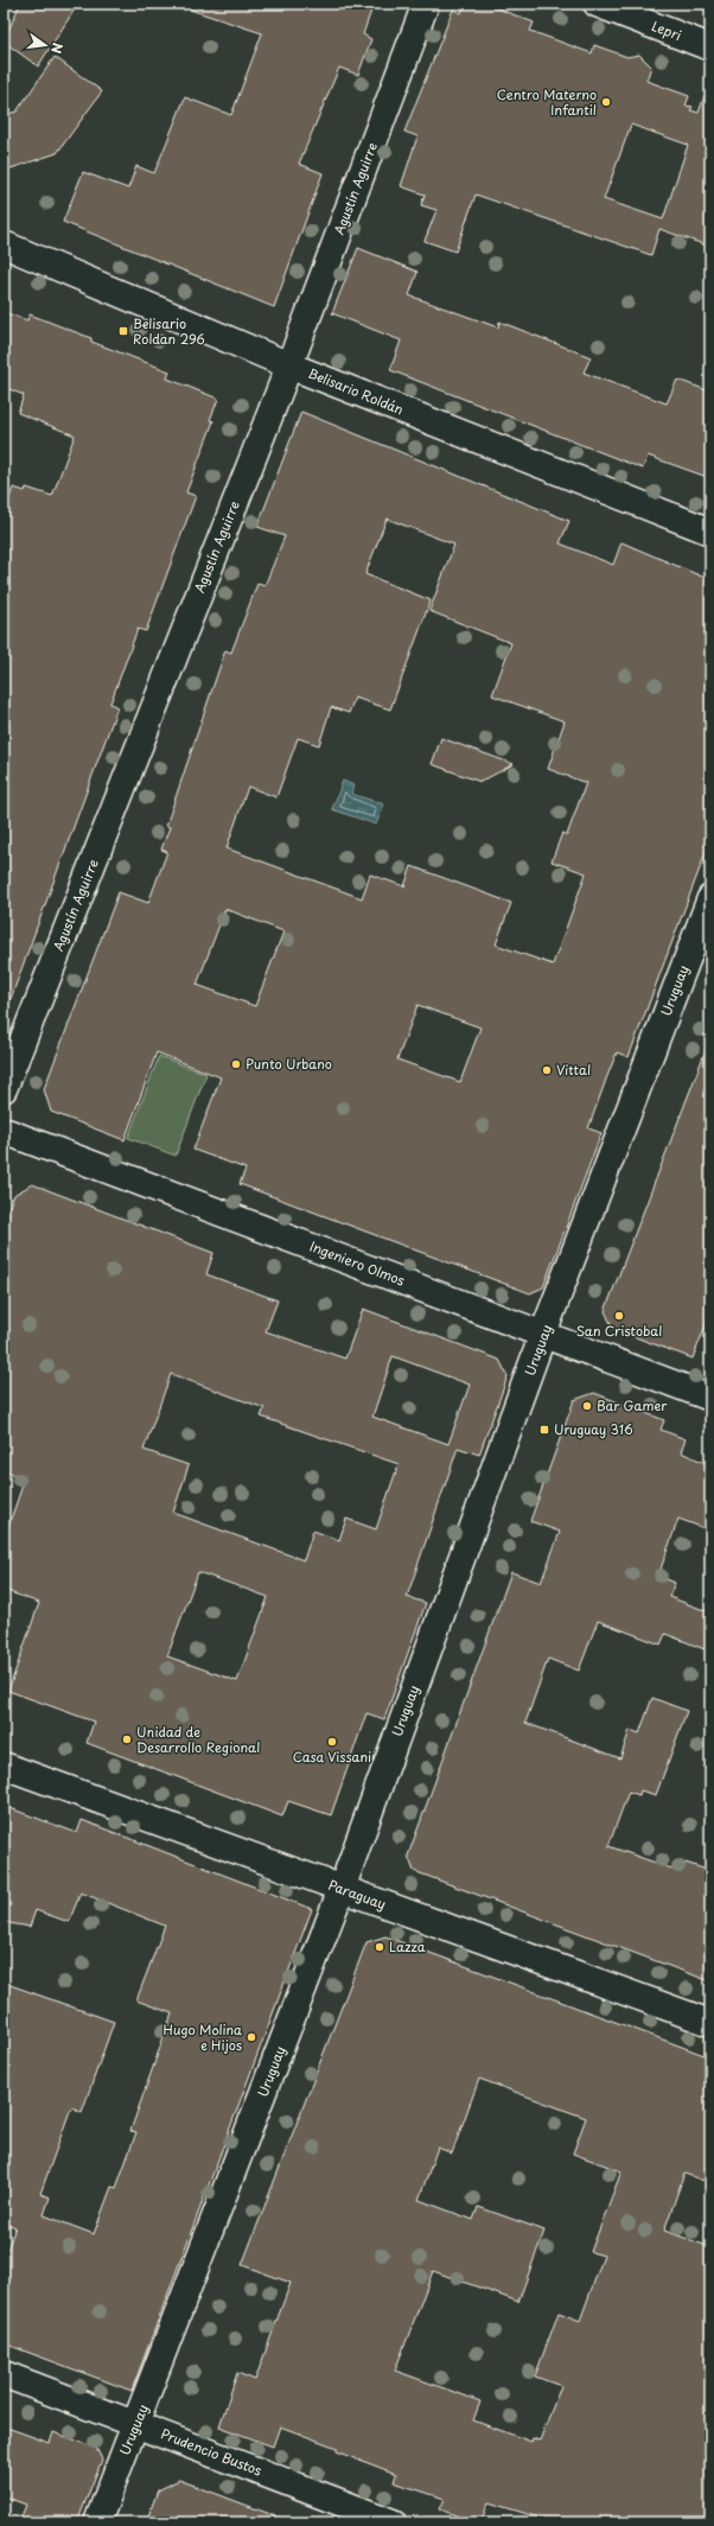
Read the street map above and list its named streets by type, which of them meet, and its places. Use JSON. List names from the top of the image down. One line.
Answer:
{"streets":{"street":["Lepri","Agustín Aguirre","Belisario Roldán","Uruguay","Ingeniero Olmos","Paraguay","Prudencio Bustos"]},"crossings":[["Agustín Aguirre","Belisario Roldán"],["Uruguay","Ingeniero Olmos"],["Uruguay","Paraguay"],["Uruguay","Prudencio Bustos"]],"places":{"other":["Centro Materno Infantil","Punto Urbano","Vittal","San Cristobal","Bar Gamer","Unidad de Desarrollo Regional","Casa Vissani","Lazza","Hugo Molina e Hijos"],"transit":["Belisario Roldan 296","Uruguay 316"]},"north":"right"}
